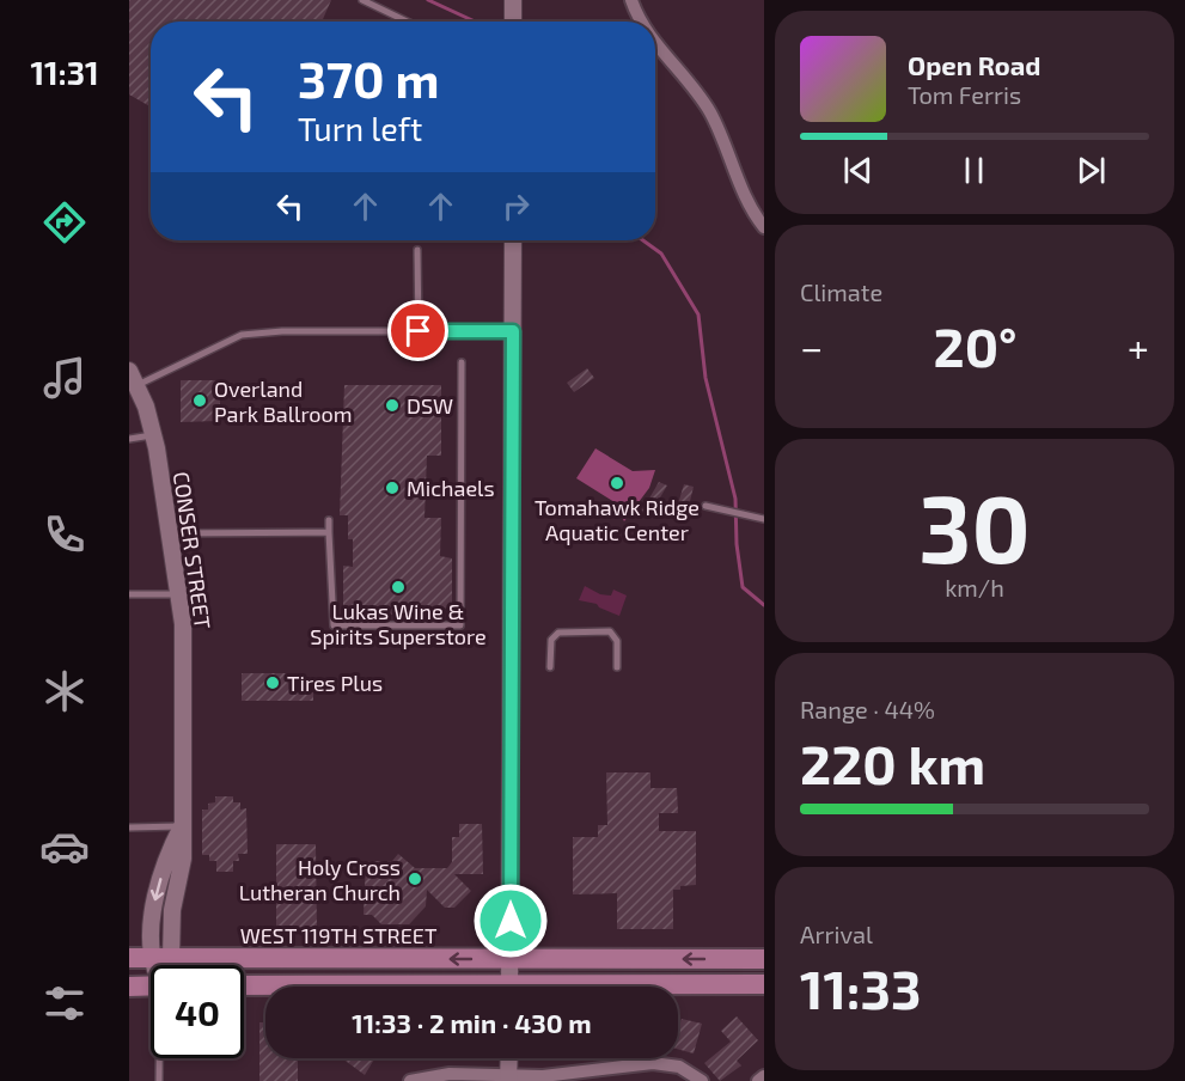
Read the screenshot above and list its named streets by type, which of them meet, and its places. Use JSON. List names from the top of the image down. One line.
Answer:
{"streets":{"main road":["WEST 119TH STREET"],"street":["CONSER STREET"]},"crossings":[["CONSER STREET","WEST 119TH STREET"]],"one_way":["WEST 119TH STREET"],"places":["Overland Park Ballroom","DSW","Tomahawk Ridge Aquatic Center","Michaels","Lukas Wine & Spirits Superstore","Tires Plus","Holy Cross Lutheran Church"],"page":{"tabs":"11:31","turn":["370 m","Turn left"],"song":["Open Road","Tom Ferris"],"tile":["Climate",["30","km/h"],["Range · 44%","220 km"],["Arrival","11:33"]],"heat":["−","20°","+"],"limit":"40","trip":"11:33 · 2 min · 430 m"}}
